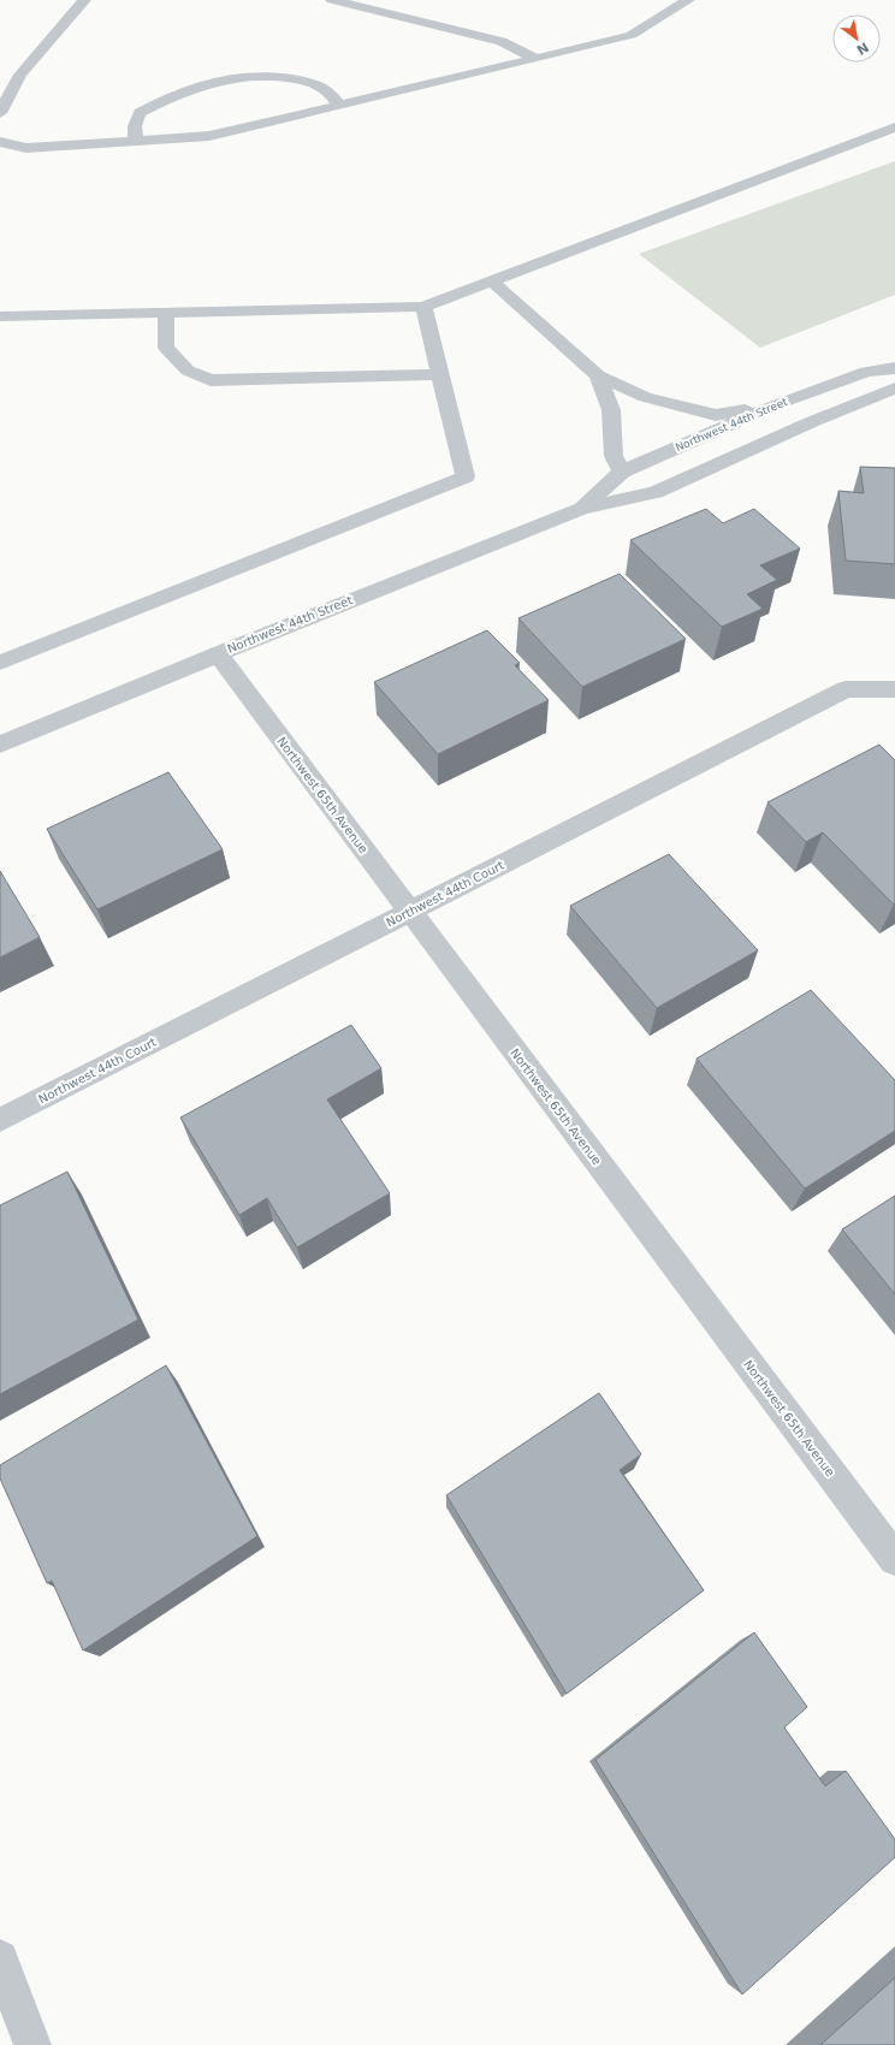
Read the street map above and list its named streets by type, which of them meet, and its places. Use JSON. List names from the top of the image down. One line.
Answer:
{"streets":{"street":["Northwest 44th Street","Northwest 65th Avenue","Northwest 44th Court"]},"crossings":[["Northwest 44th Street","Northwest 65th Avenue"],["Northwest 65th Avenue","Northwest 44th Court"]],"north":"bottom right"}
